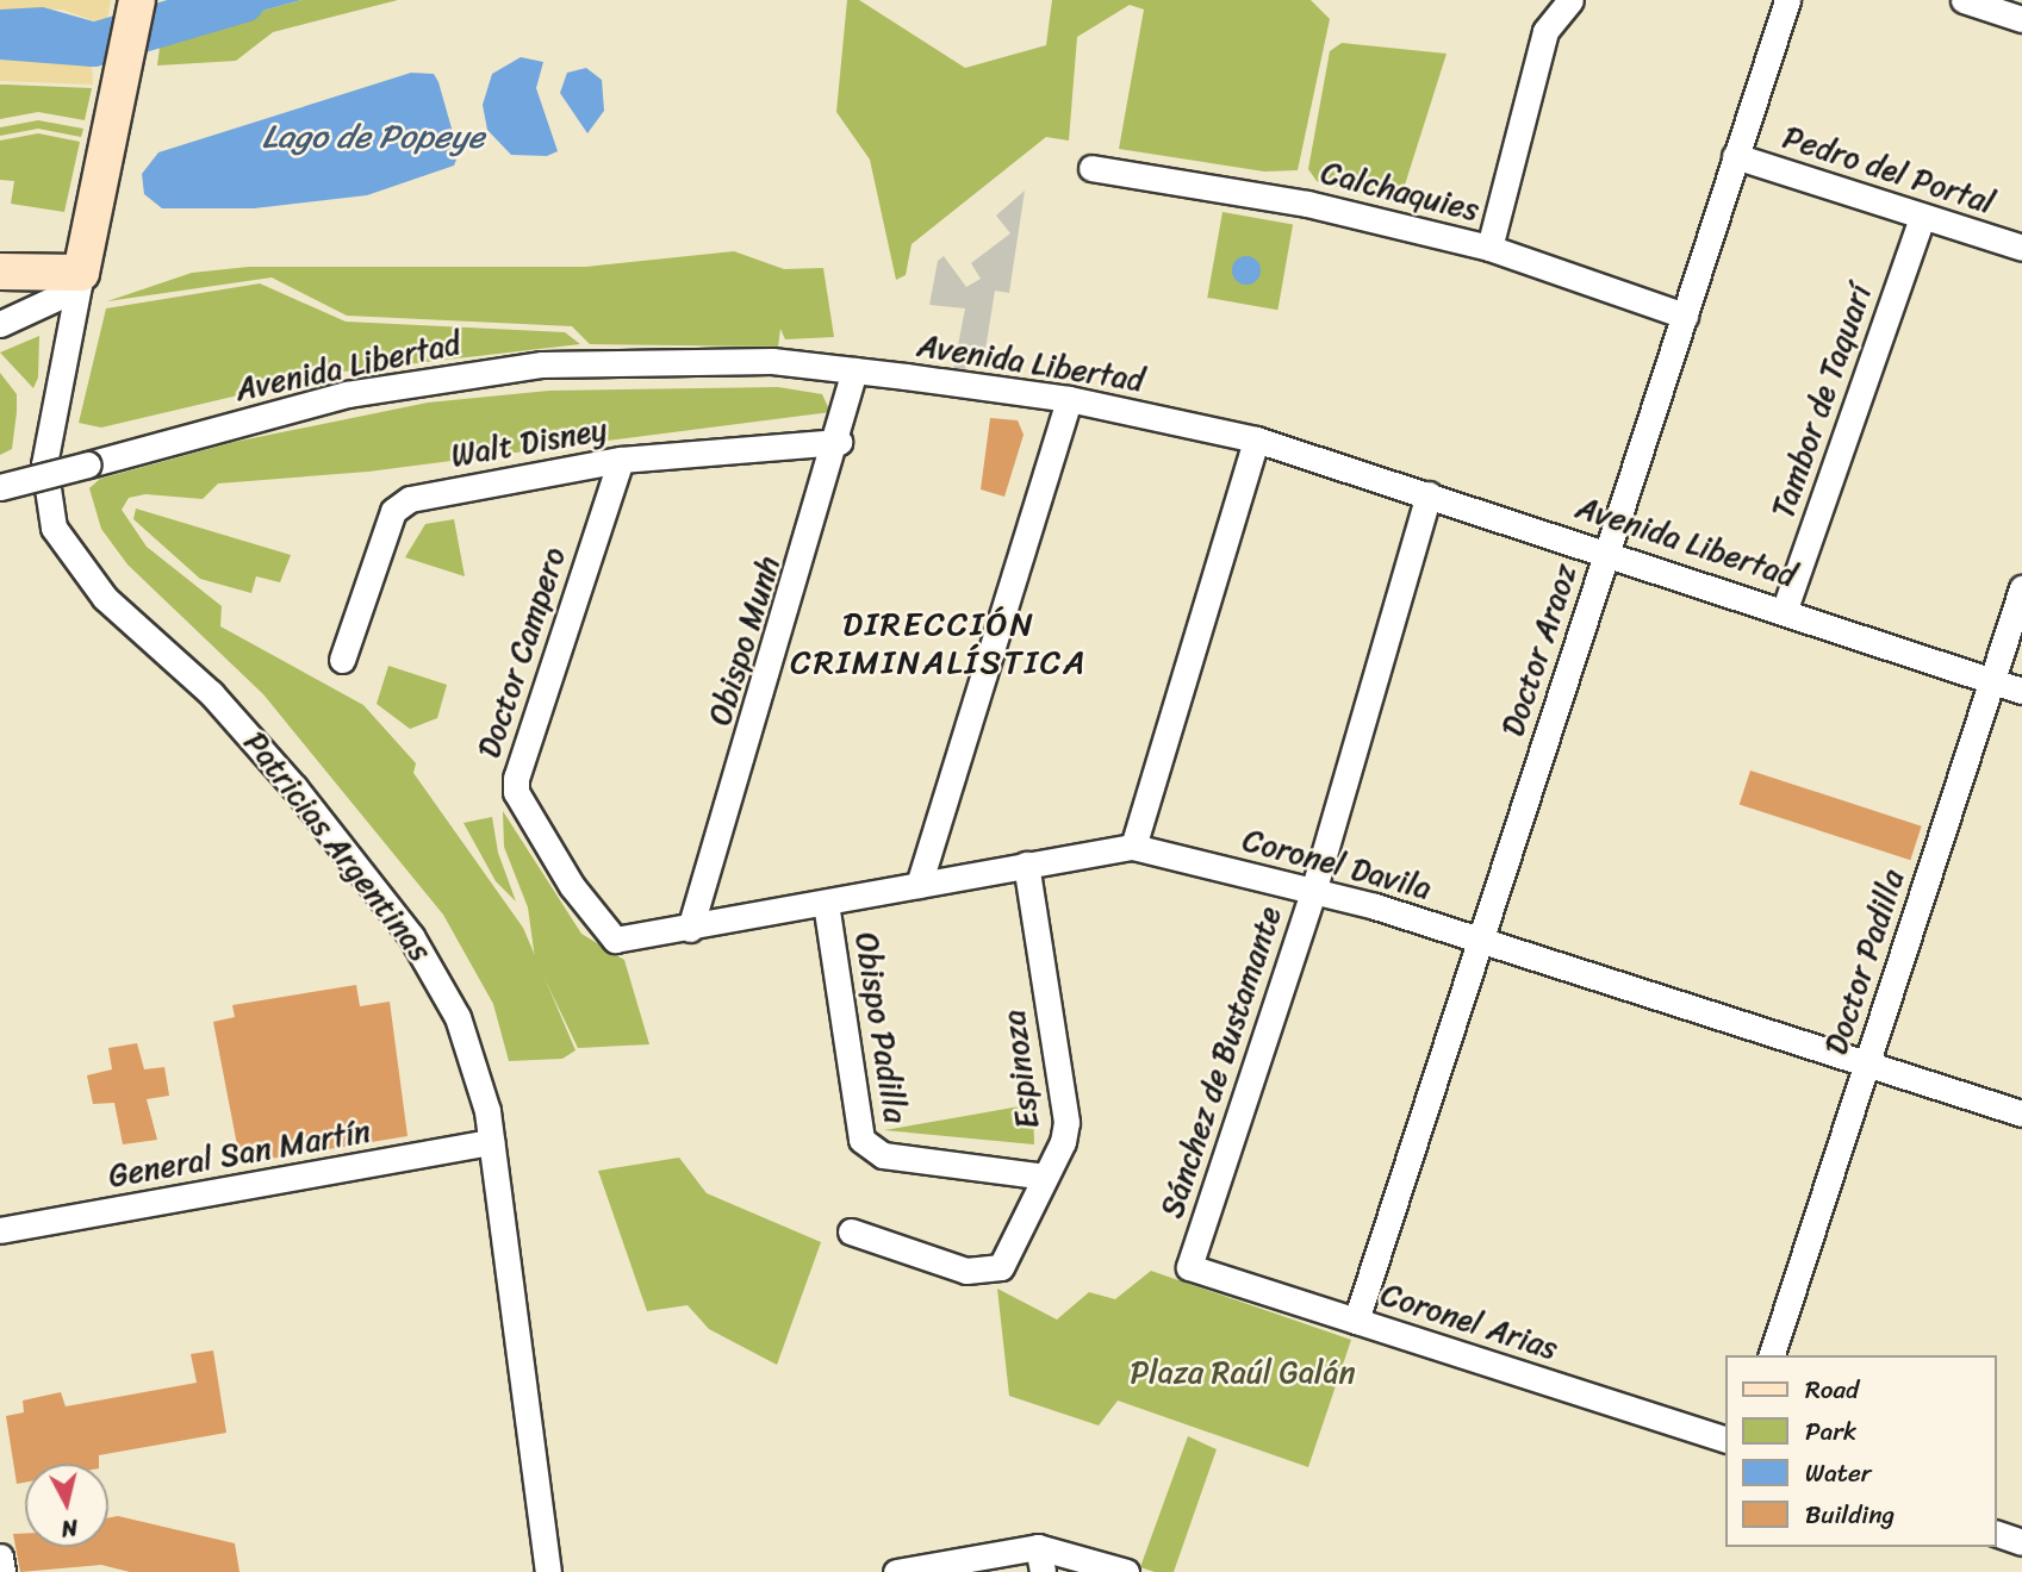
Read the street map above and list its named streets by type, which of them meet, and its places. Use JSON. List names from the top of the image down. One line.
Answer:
{"streets":{"street":["Pedro del Portal","Calchaquies","Avenida Libertad","Tambor de Taquarí","Walt Disney","Obispo Munh","Doctor Araoz","Doctor Campero","Patricias Argentinas","Coronel Davila","Doctor Padilla","Obispo Padilla","Sánchez de Bustamante","Espinoza","General San Martín","Coronel Arias"]},"crossings":[["Pedro del Portal","Tambor de Taquarí"],["Pedro del Portal","Doctor Araoz"],["Calchaquies","Doctor Araoz"],["Avenida Libertad","Tambor de Taquarí"],["Avenida Libertad","Obispo Munh"],["Avenida Libertad","Doctor Araoz"],["Avenida Libertad","Doctor Padilla"],["Avenida Libertad","Sánchez de Bustamante"],["Walt Disney","Obispo Munh"],["Walt Disney","Doctor Campero"],["Obispo Munh","Coronel Davila"],["Doctor Araoz","Coronel Davila"],["Doctor Araoz","Coronel Arias"],["Doctor Campero","Coronel Davila"],["Patricias Argentinas","General San Martín"],["Coronel Davila","Doctor Padilla"],["Coronel Davila","Obispo Padilla"],["Coronel Davila","Sánchez de Bustamante"],["Coronel Davila","Espinoza"],["Obispo Padilla","Espinoza"],["Sánchez de Bustamante","Coronel Arias"]],"districts":["DIRECCIÓN CRIMINALÍSTICA"],"water":["Lago de Popeye"],"parks":["Plaza Raúl Galán"],"legend":["Road","Park","Water","Building"],"north":"bottom"}
